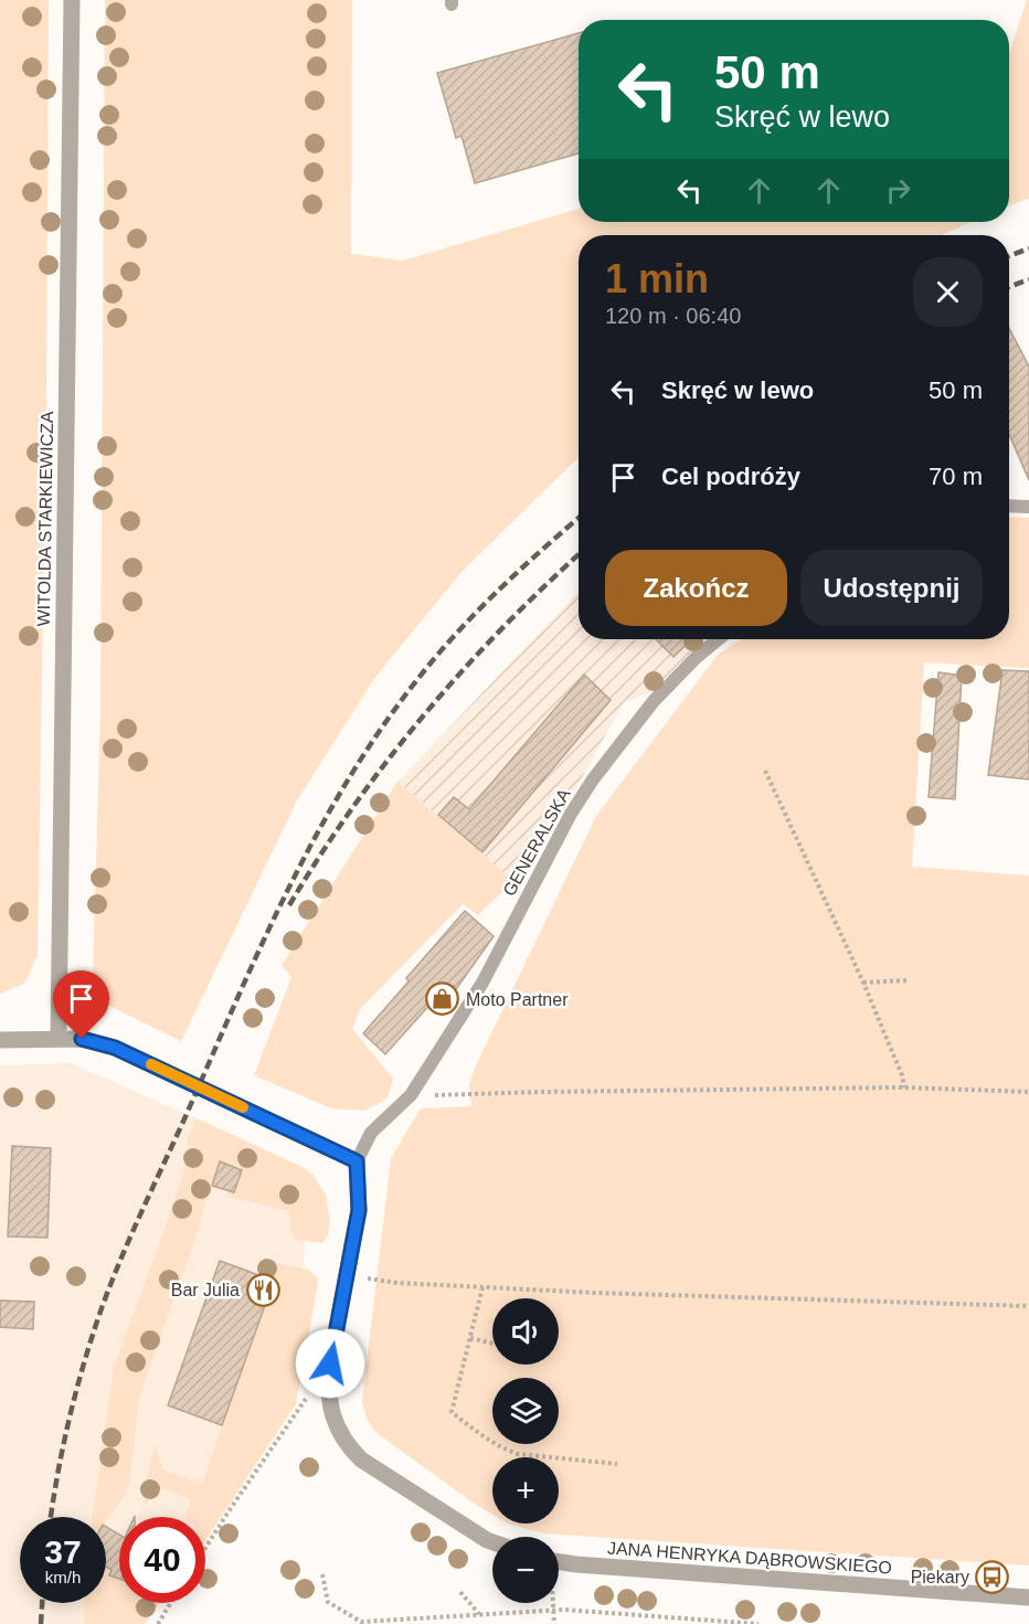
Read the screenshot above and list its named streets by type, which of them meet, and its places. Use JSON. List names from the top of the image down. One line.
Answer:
{"streets":{"street":["WITOLDA STARKIEWICZA","JANA HENRYKA DĄBROWSKIEGO"],"lane":["GENERALSKA"]},"places":{"shop":["Moto Partner"],"restaurant":["Bar Julia"],"bus stop":["Piekary"]},"page":{"turn":["50 m","Skręć w lewo"],"heading":["1 min","120 m · 06:40"],"list":[{"name":"Skręć w lewo","value":"50 m"},{"name":"Cel podróży","value":"70 m"}],"buttons":["Zakończ","Udostępnij"],"map_buttons":["+","−"],"speed":"37 km/h","limit":"40"}}
